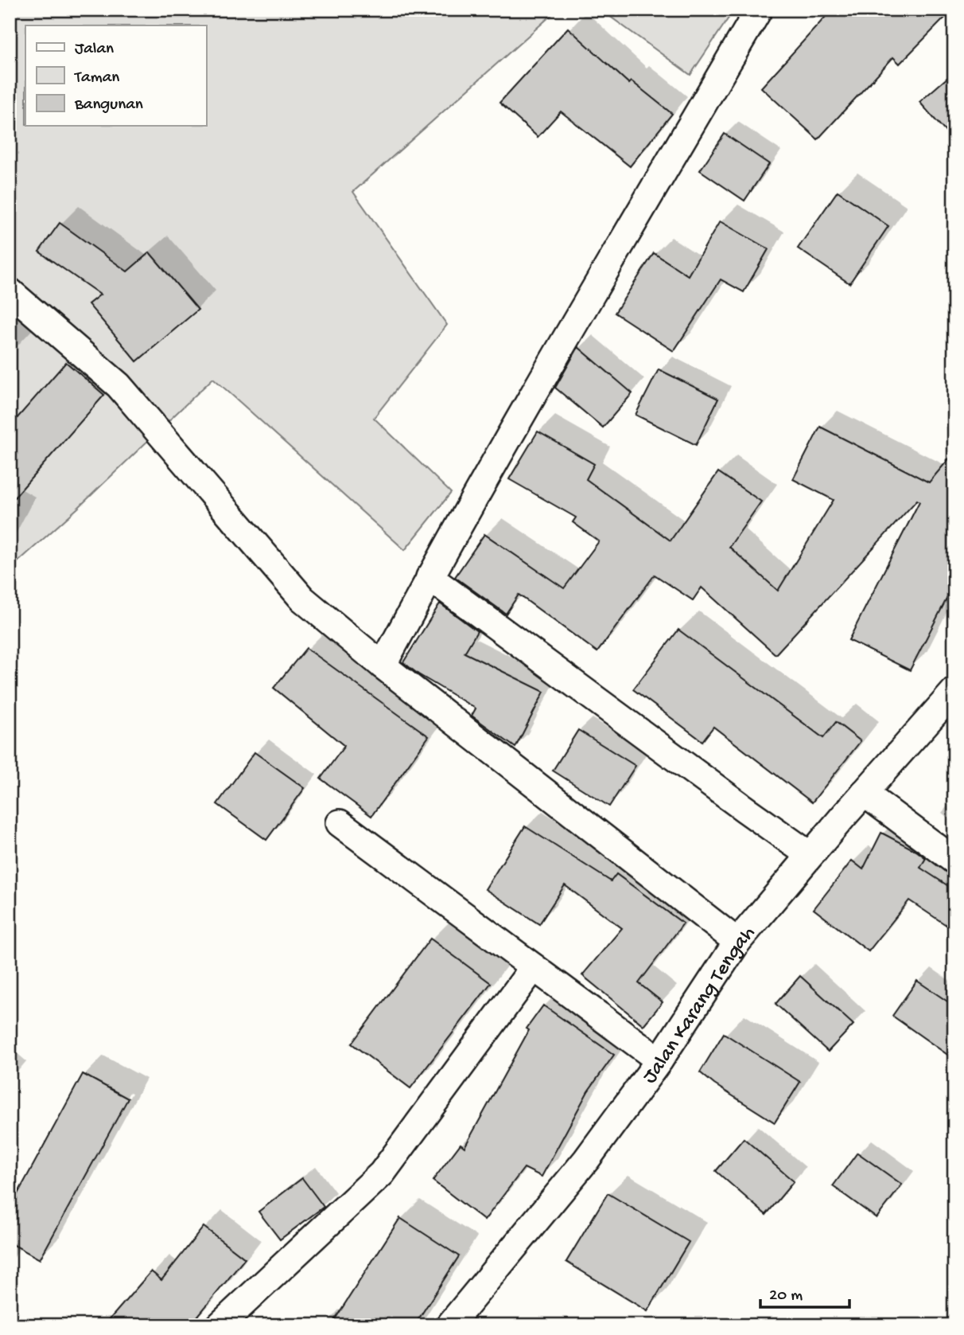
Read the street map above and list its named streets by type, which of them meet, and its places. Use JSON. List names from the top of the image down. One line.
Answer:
{"streets":{"street":["Jalan Karang Tengah"]},"legend":["Jalan","Taman","Bangunan"],"scale_bar":"20 m"}
